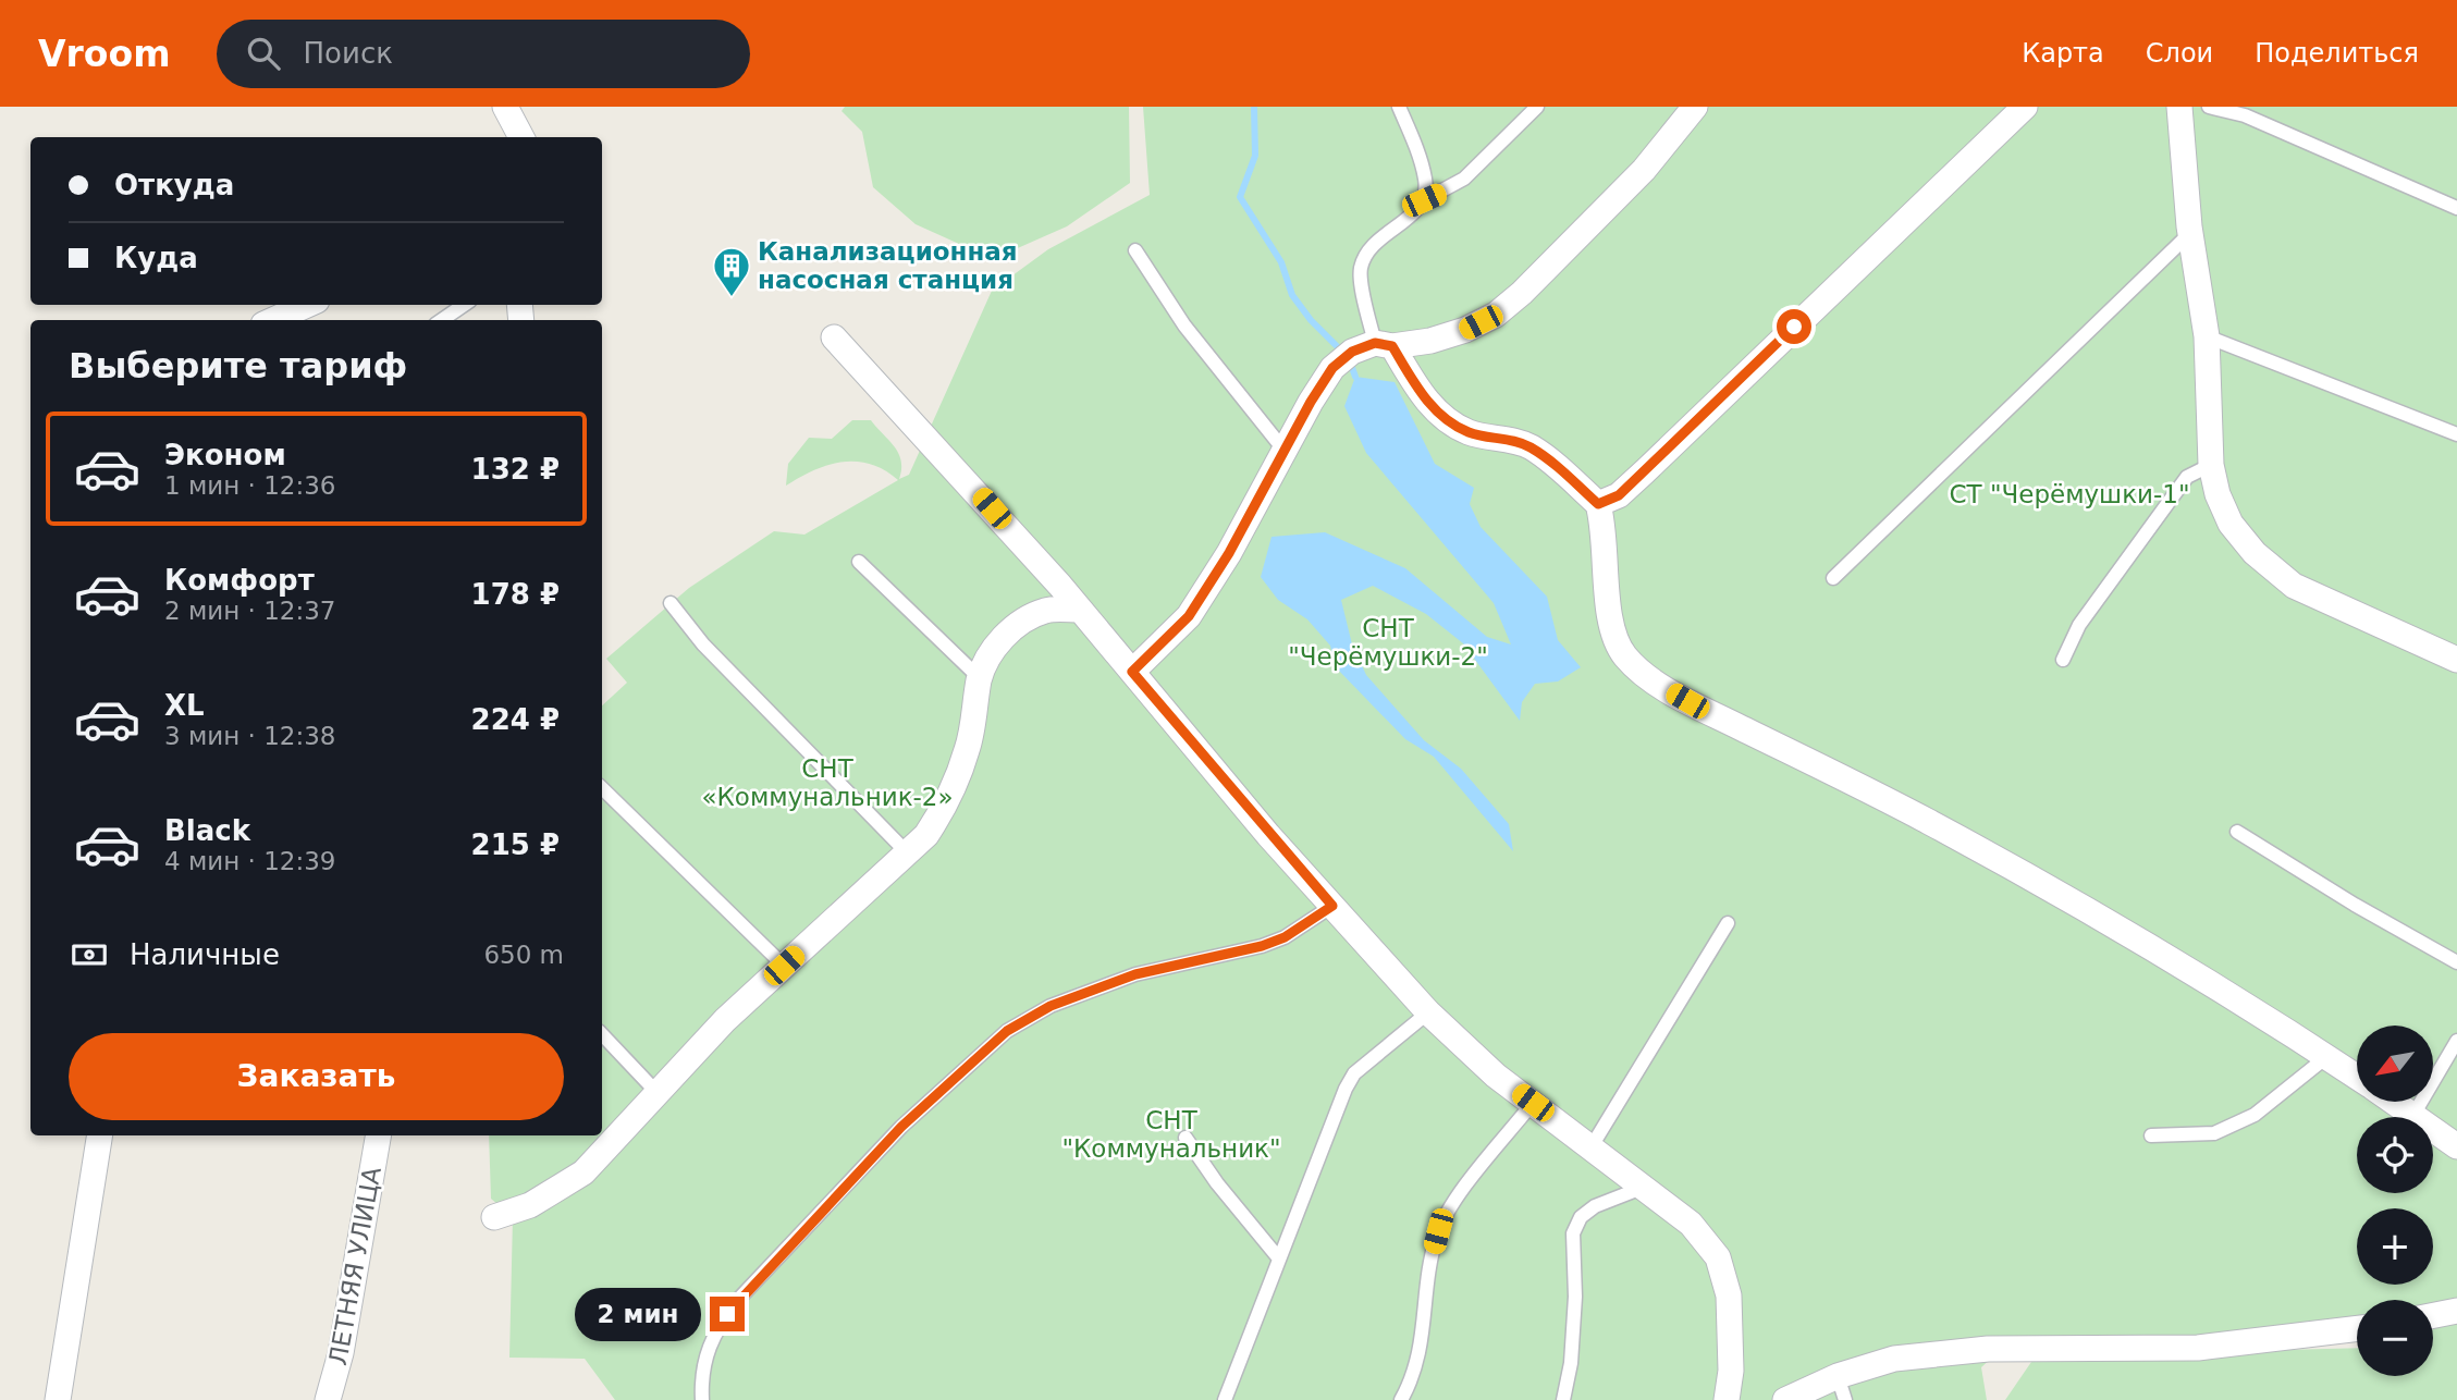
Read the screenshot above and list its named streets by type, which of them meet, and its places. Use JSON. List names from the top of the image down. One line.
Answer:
{"streets":{"street":["ЛЕТНЯЯ УЛИЦА"]},"parks":["СТ \"Черёмушки-1\"","СНТ \"Черёмушки-2\"","СНТ «Коммунальник-2»","СНТ \"Коммунальник\""],"places":{"building":["Канализационная насосная станция"]},"north":"bottom left","page":{"header":"Vroom","search":"Поиск","nav":["Карта","Слои","Поделиться"],"banner":["Откуда","Куда"],"heading":"Выберите тариф","list":[{"name":"Эконом","note":"1 мин · 12:36","value":"132 ₽"},{"name":"Комфорт","note":"2 мин · 12:37","value":"178 ₽"},{"name":"XL","note":"3 мин · 12:38","value":"224 ₽"},{"name":"Black","note":"4 мин · 12:39","value":"215 ₽"}],"pay":["Наличные","650 m"],"buttons":"Заказать","map_buttons":["+","−"],"bubble":"2 мин"}}
